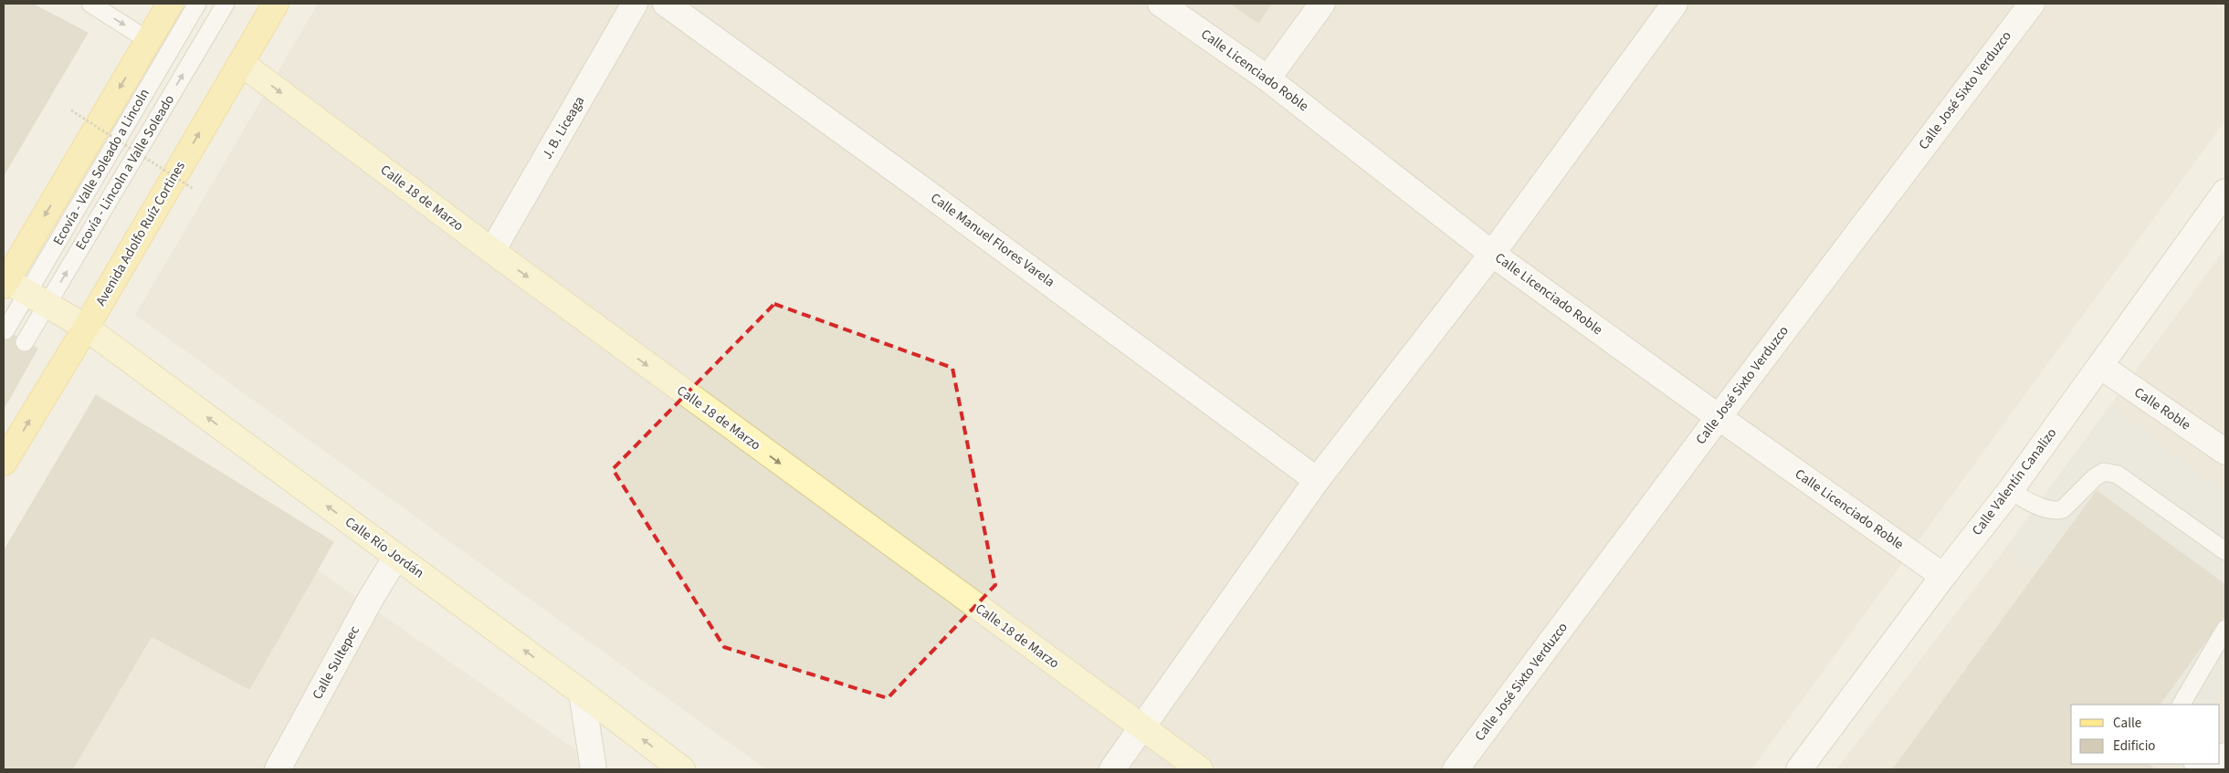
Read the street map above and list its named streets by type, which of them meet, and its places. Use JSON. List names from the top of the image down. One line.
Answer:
{"streets":{"main road":["Avenida Adolfo Ruíz Cortines"],"street":["Calle Licenciado Roble","Calle José Sixto Verduzco","J. B. Liceaga","Calle 18 de Marzo","Calle Manuel Flores Varela","Calle Roble","Calle Valentín Canalizo","Calle Río Jordán","Calle Sultepec"],"lane":["Ecovía - Valle Soleado a Lincoln","Ecovía - Lincoln a Valle Soleado"]},"crossings":[["Calle Licenciado Roble","Calle José Sixto Verduzco"],["Calle Licenciado Roble","Calle Valentín Canalizo"],["J. B. Liceaga","Calle 18 de Marzo"],["Ecovía - Valle Soleado a Lincoln","Ecovía - Lincoln a Valle Soleado"],["Ecovía - Valle Soleado a Lincoln","Calle Río Jordán"],["Ecovía - Lincoln a Valle Soleado","Calle Río Jordán"],["Calle 18 de Marzo","Avenida Adolfo Ruíz Cortines"],["Avenida Adolfo Ruíz Cortines","Calle Río Jordán"],["Calle Roble","Calle Valentín Canalizo"],["Calle Río Jordán","Calle Sultepec"]],"one_way":["Ecovía - Lincoln a Valle Soleado","Calle 18 de Marzo","Calle Río Jordán"],"legend":["Calle","Edificio"]}
